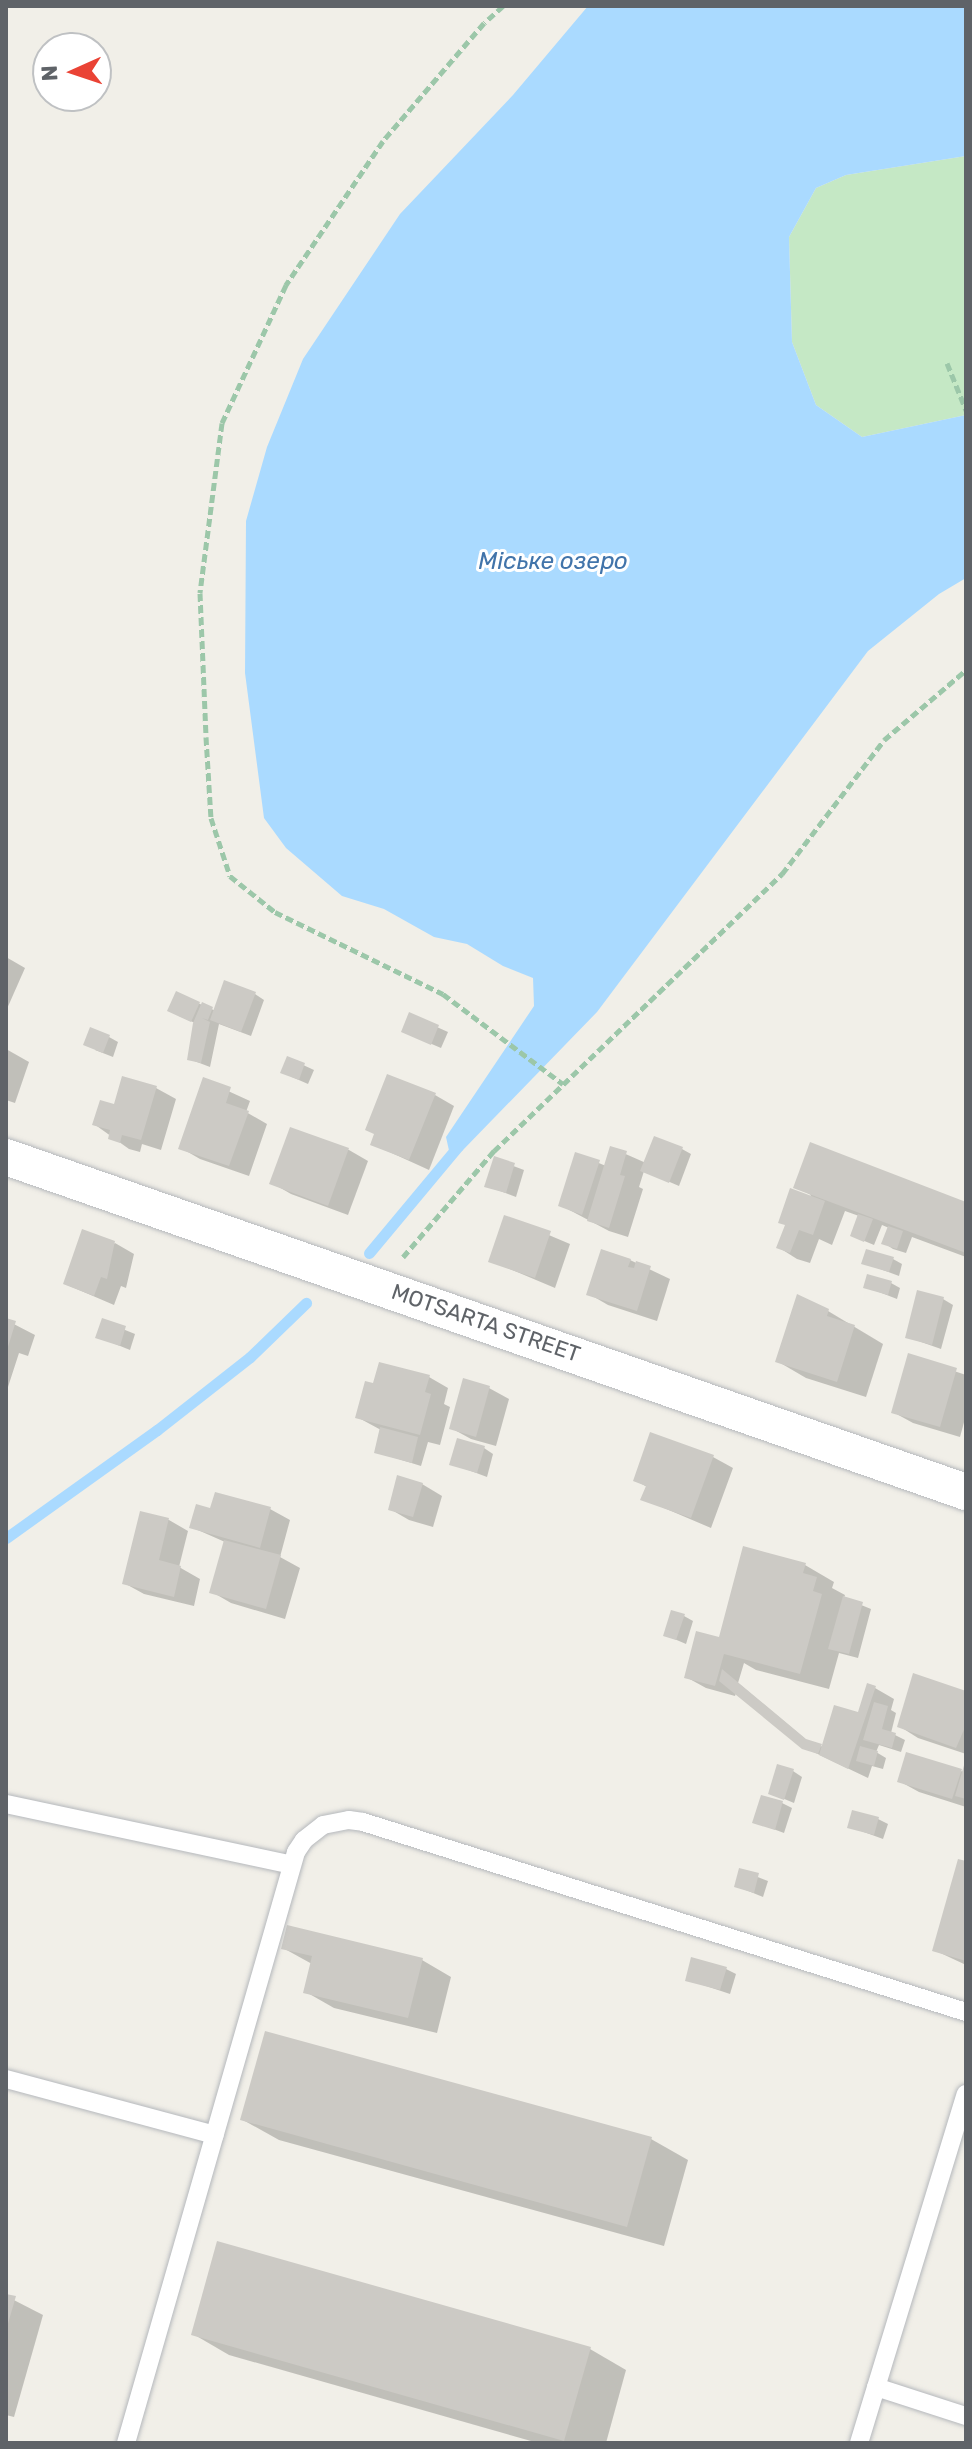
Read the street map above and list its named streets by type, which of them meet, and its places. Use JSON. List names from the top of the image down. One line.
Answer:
{"streets":{"street":["MOTSARTA STREET"]},"water":["Міське озеро"],"north":"left"}
